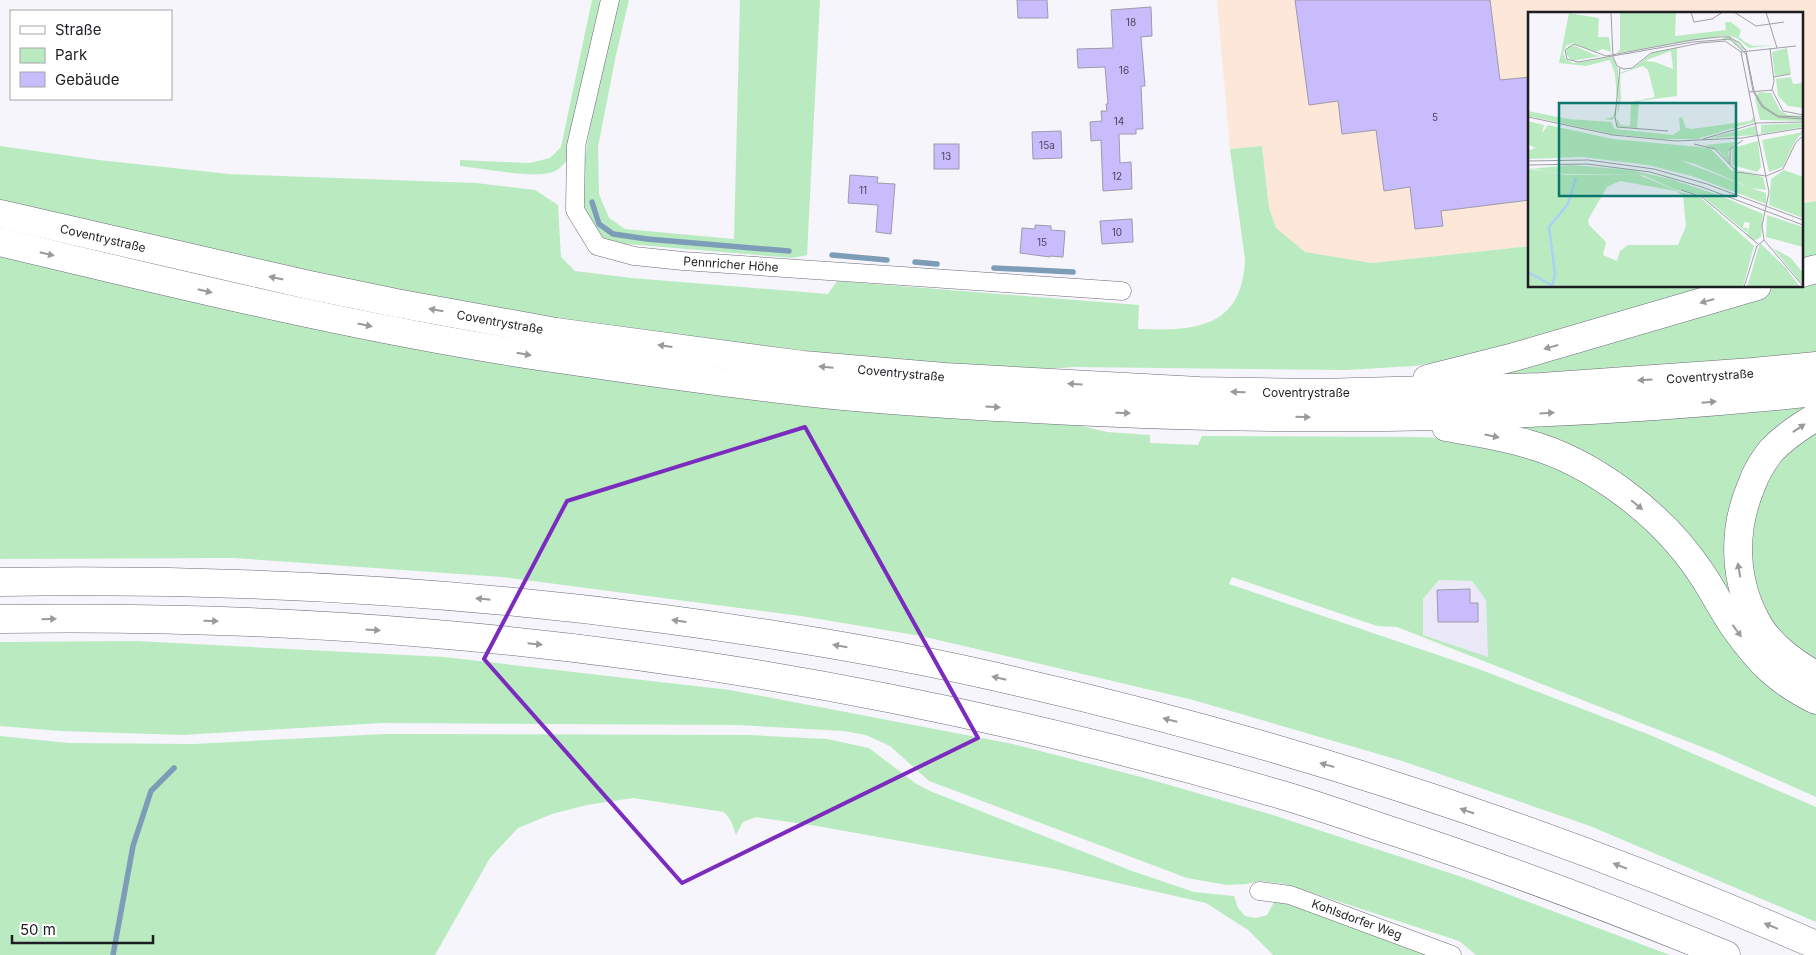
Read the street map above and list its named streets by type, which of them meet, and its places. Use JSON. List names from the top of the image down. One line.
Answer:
{"streets":{"highway":["Coventrystraße"],"street":["Pennricher Höhe","Kohlsdorfer Weg"]},"house_numbers":["18","16","5","14","15a","13","12","11","10","15"],"legend":["Straße","Park","Gebäude"],"scale_bar":"50 m"}
